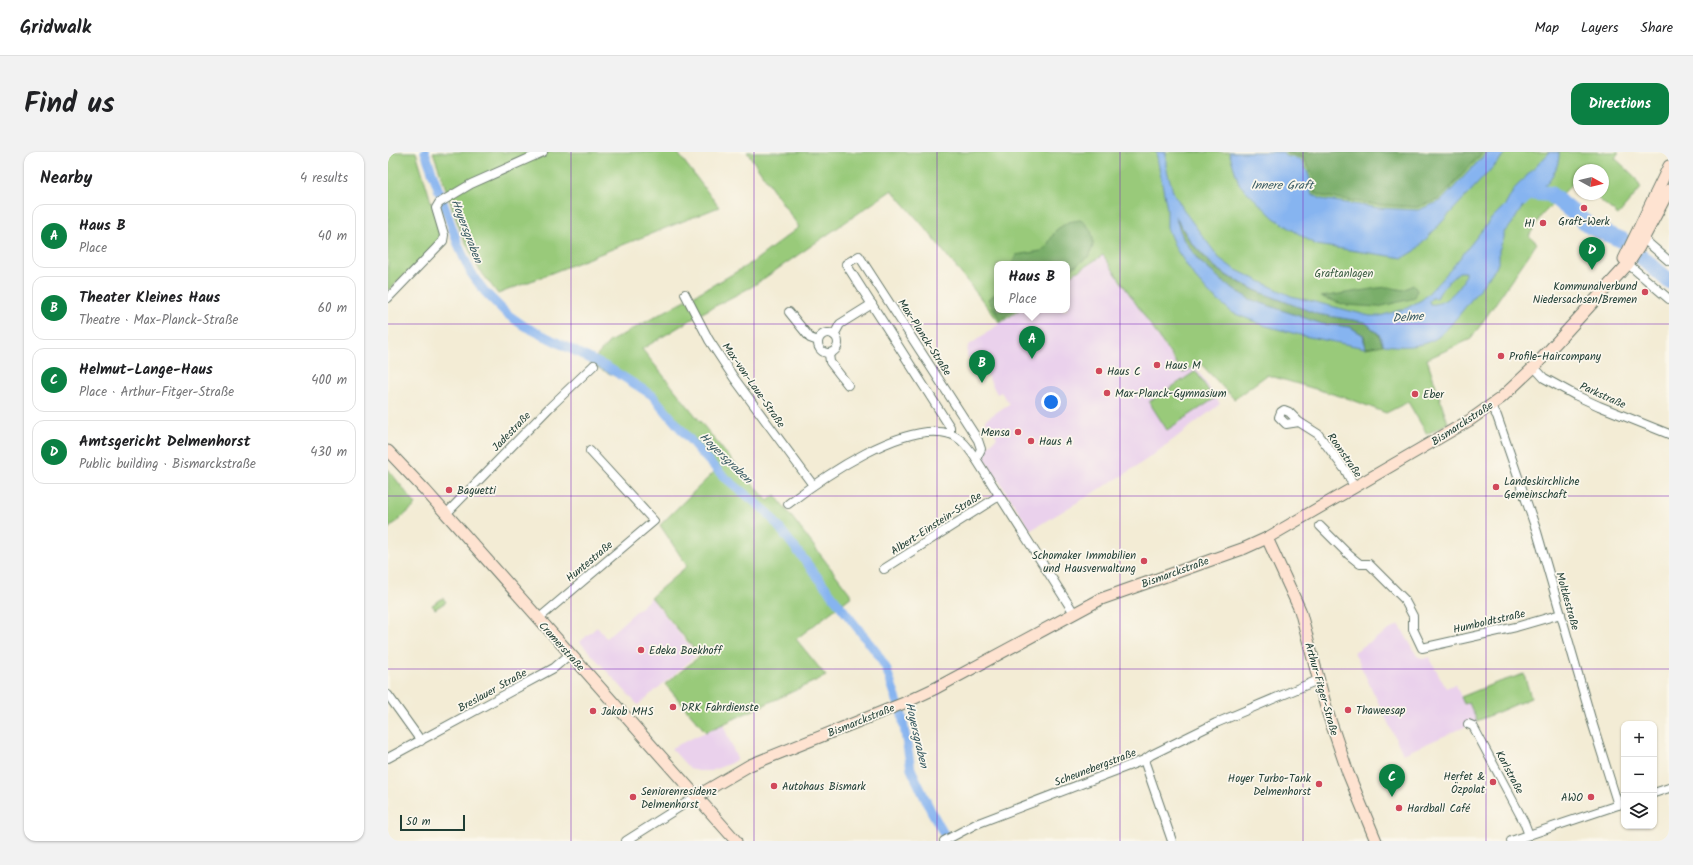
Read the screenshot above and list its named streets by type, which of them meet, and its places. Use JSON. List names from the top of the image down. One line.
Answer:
{"streets":{"main road":["Bismarckstraße","Cramerstraße","Arthur-Fitger-Straße"],"street":["Max-Planck-Straße","Max-von-Laue-Straße","Parkstraße","Jadestraße","Roonstraße","Albert-Einstein-Straße","Huntestraße","Moltkestraße","Humboldtstraße","Breslauer Straße","Scheunebergstraße","Karlstraße"]},"crossings":[["Parkstraße","Bismarckstraße"],["Bismarckstraße","Roonstraße"],["Bismarckstraße","Moltkestraße"],["Bismarckstraße","Cramerstraße"],["Bismarckstraße","Arthur-Fitger-Straße"],["Jadestraße","Cramerstraße"],["Huntestraße","Cramerstraße"],["Moltkestraße","Humboldtstraße"],["Cramerstraße","Breslauer Straße"],["Arthur-Fitger-Straße","Scheunebergstraße"]],"water":["Innere Graft","Hoyersgraben","Delme"],"parks":["Graftanlagen"],"places":["Graft-Werk","HI","Kommunalverbund Niedersachsen/Bremen","Profile-Haircompany","Haus M","Haus C","Max-Planck-Gymnasium","Eber","Mensa","Haus A","Landeskirchliche Gemeinschaft","Baguetti","Schomaker Immobilien und Hausverwaltung","Edeka Boekhoff","DRK Fahrdienste","Thaweesap","Jakob MHS","Herfet & Özpolat","Hoyer Turbo-Tank Delmenhorst","Autohaus Bismark","Seniorenresidenz Delmenhorst","AWO","Hardball Café"],"scale_bar":"50 m","north":"right","page":{"header":"Gridwalk","nav":["Map","Layers","Share"],"title":"Find us","buttons":"Directions","heading":["Nearby","4 results"],"list":[{"mark":"A","name":"Haus B","note":"Place","value":"40 m"},{"mark":"B","name":"Theater Kleines Haus","note":"Theatre · Max-Planck-Straße","value":"60 m"},{"mark":"C","name":"Helmut-Lange-Haus","note":"Place · Arthur-Fitger-Straße","value":"400 m"},{"mark":"D","name":"Amtsgericht Delmenhorst","note":"Public building · Bismarckstraße","value":"430 m"}],"pins":["D","A","B","C"],"popup":["Haus B","Place"],"map_buttons":["+","−"],"scale":"50 m"}}
